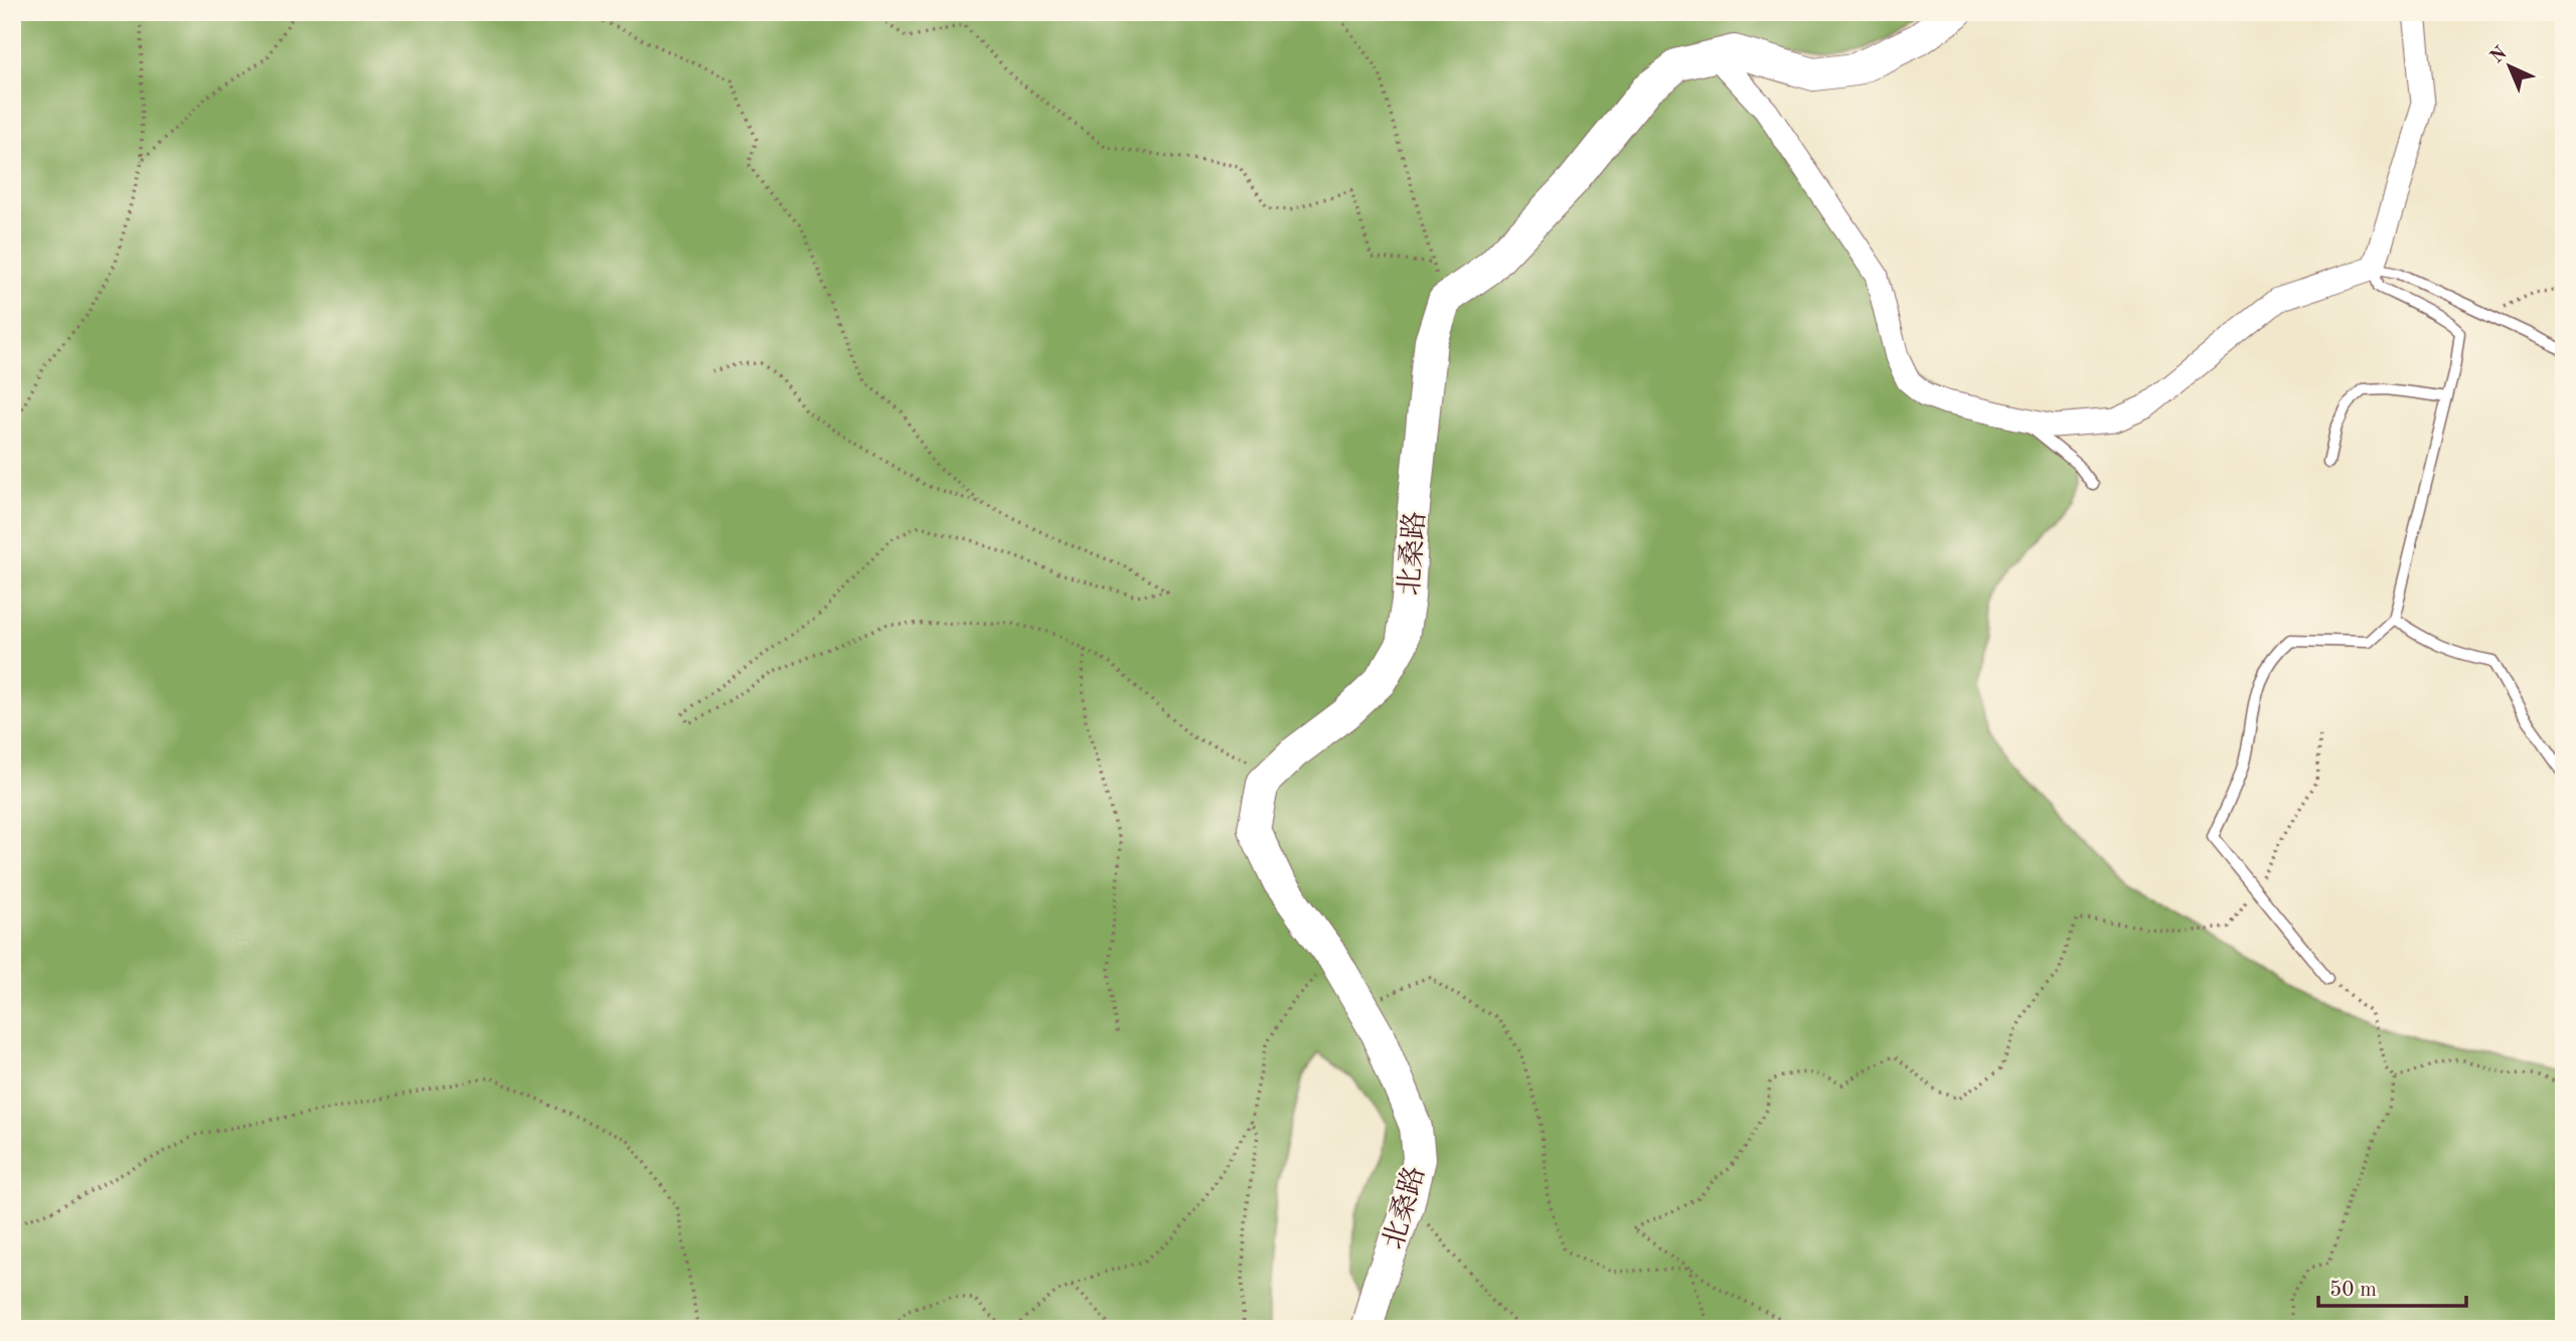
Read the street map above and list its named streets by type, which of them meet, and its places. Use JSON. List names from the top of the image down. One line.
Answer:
{"streets":{"street":["北桑路"]},"scale_bar":"50 m","north":"top left"}
